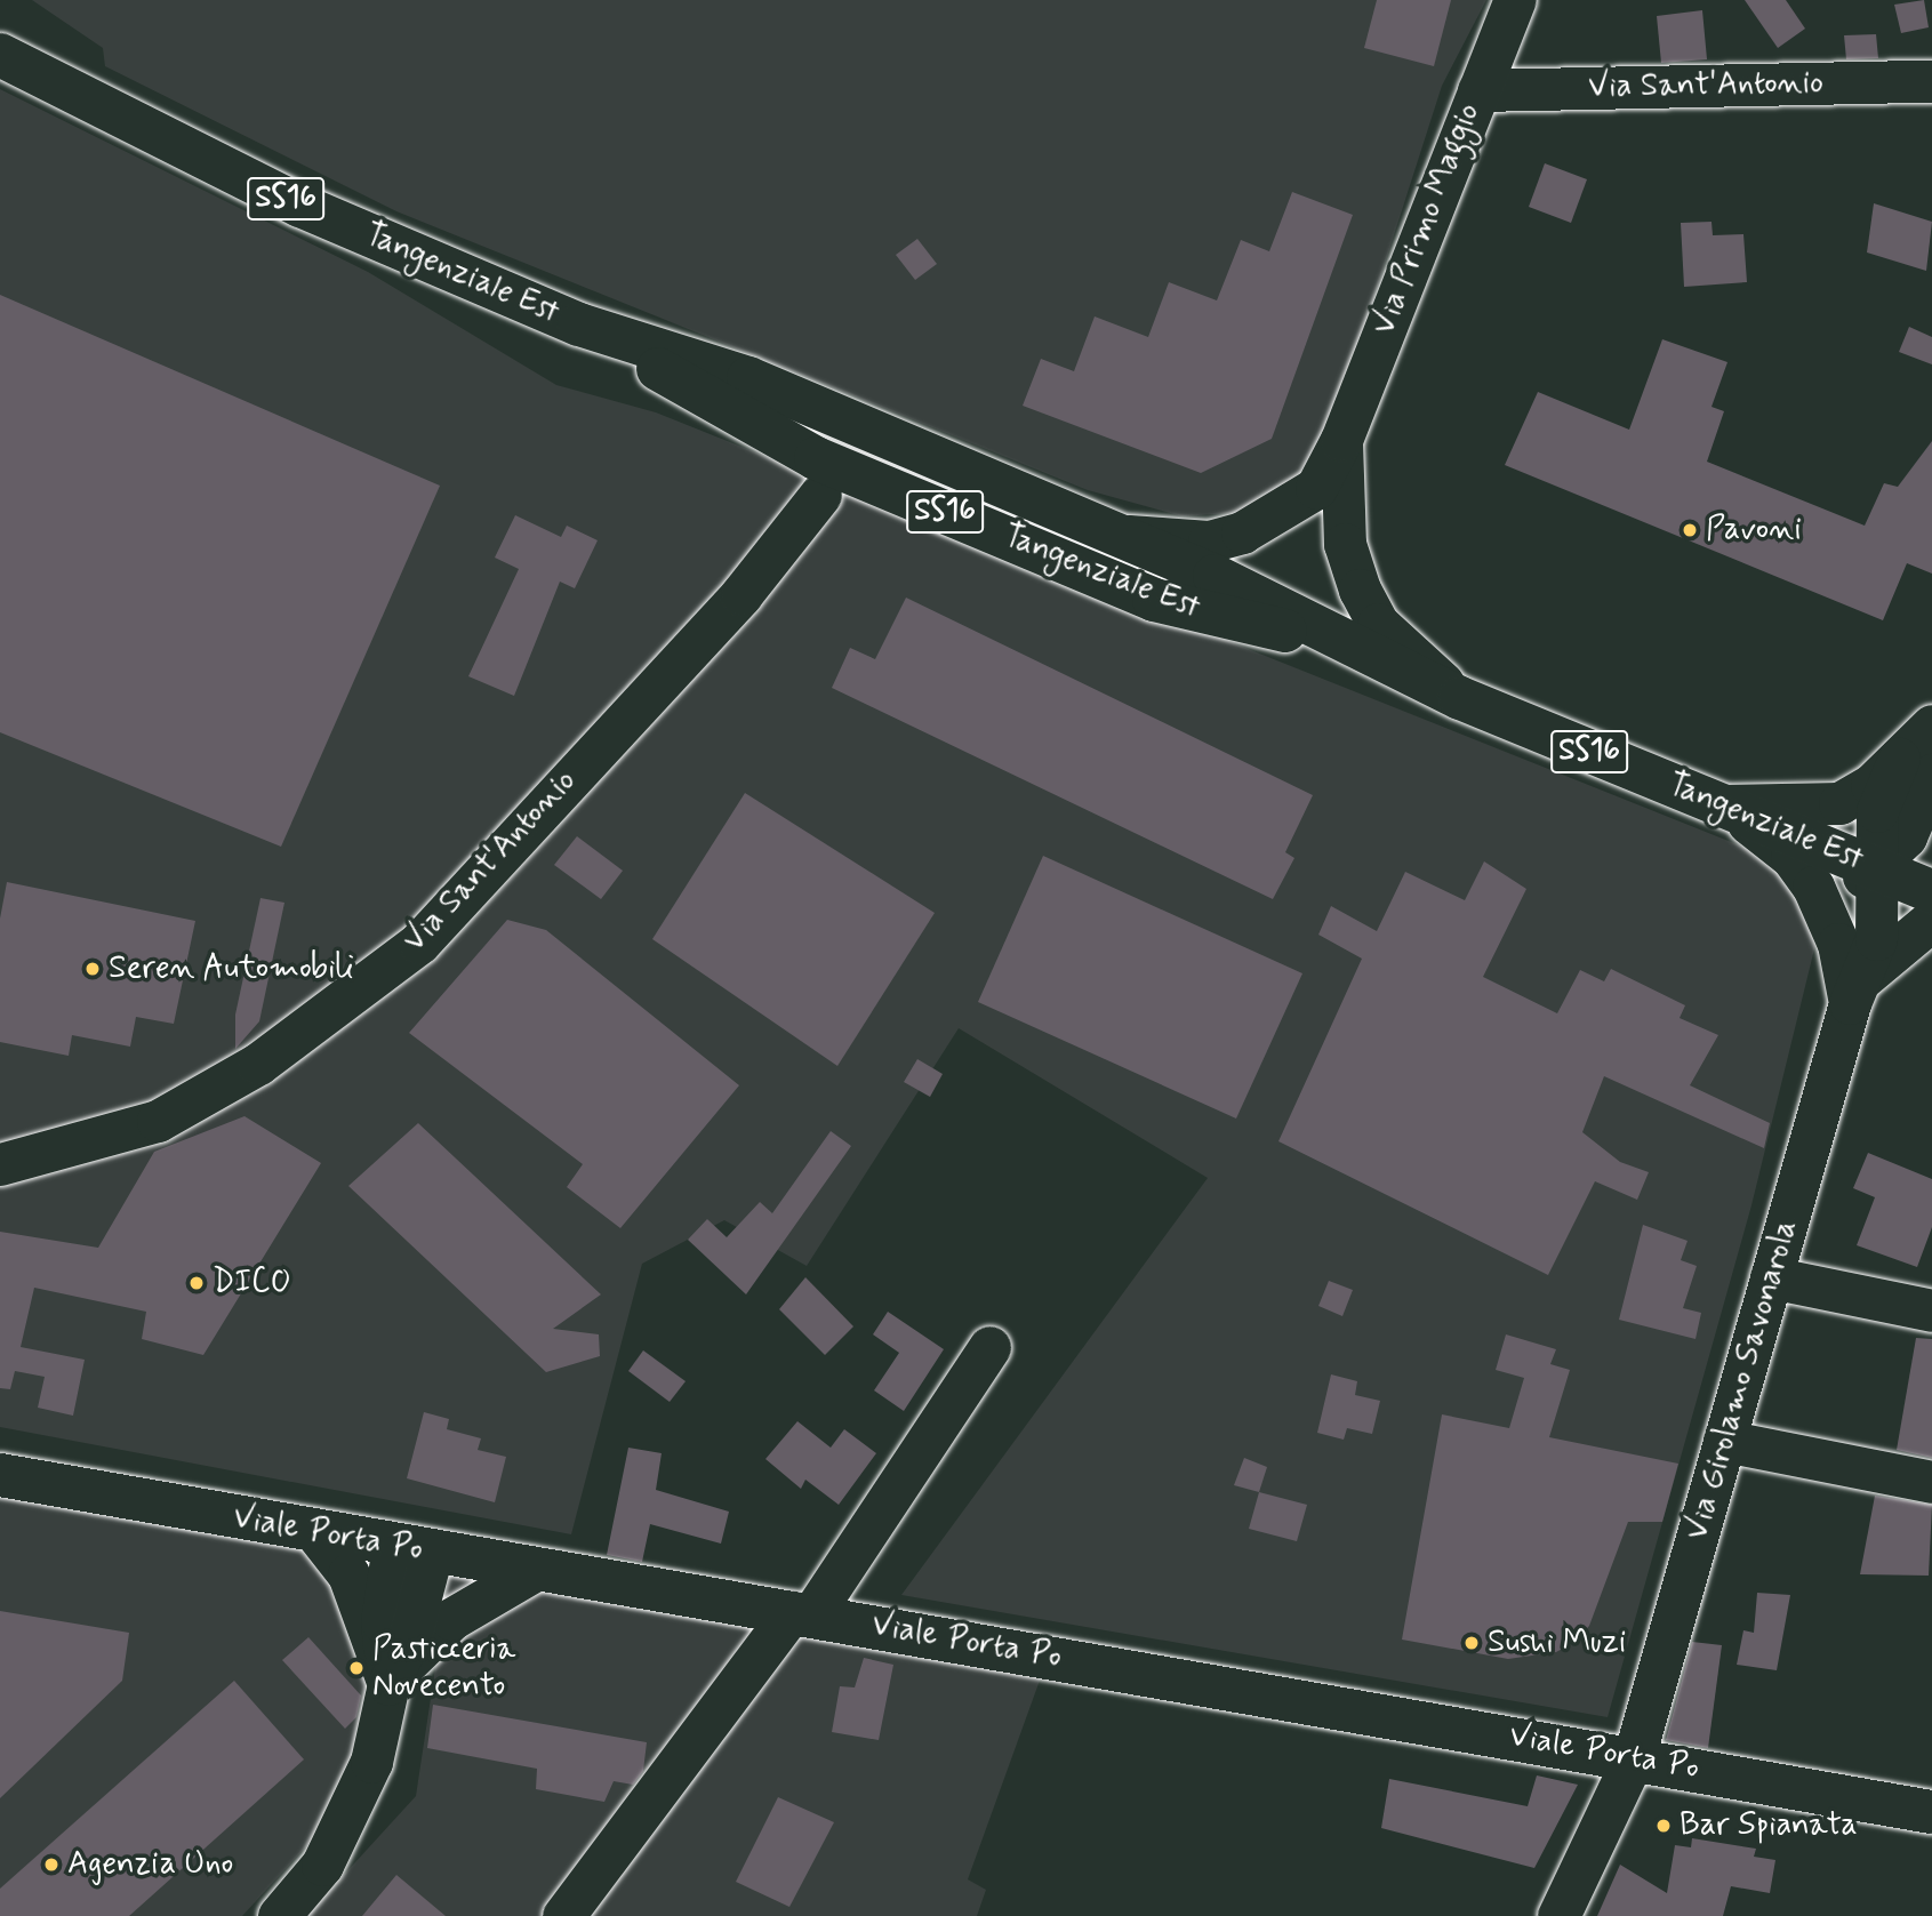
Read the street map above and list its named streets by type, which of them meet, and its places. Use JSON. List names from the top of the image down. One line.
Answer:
{"streets":{"main road":["SS16","Tangenziale Est","Viale Porta Po"],"street":["Via Sant'Antonio","Via Primo Maggio","Via Girolamo Savonarola"]},"crossings":[["Via Sant'Antonio","Via Primo Maggio"],["Via Primo Maggio","Tangenziale Est"],["Tangenziale Est","Via Girolamo Savonarola"],["Via Girolamo Savonarola","Viale Porta Po"]],"places":["Pavoni","Seren Automobili","DICO","Sushi Muzi","Pasticceria Novecento","Bar Spianata","Agenzia Uno"]}
